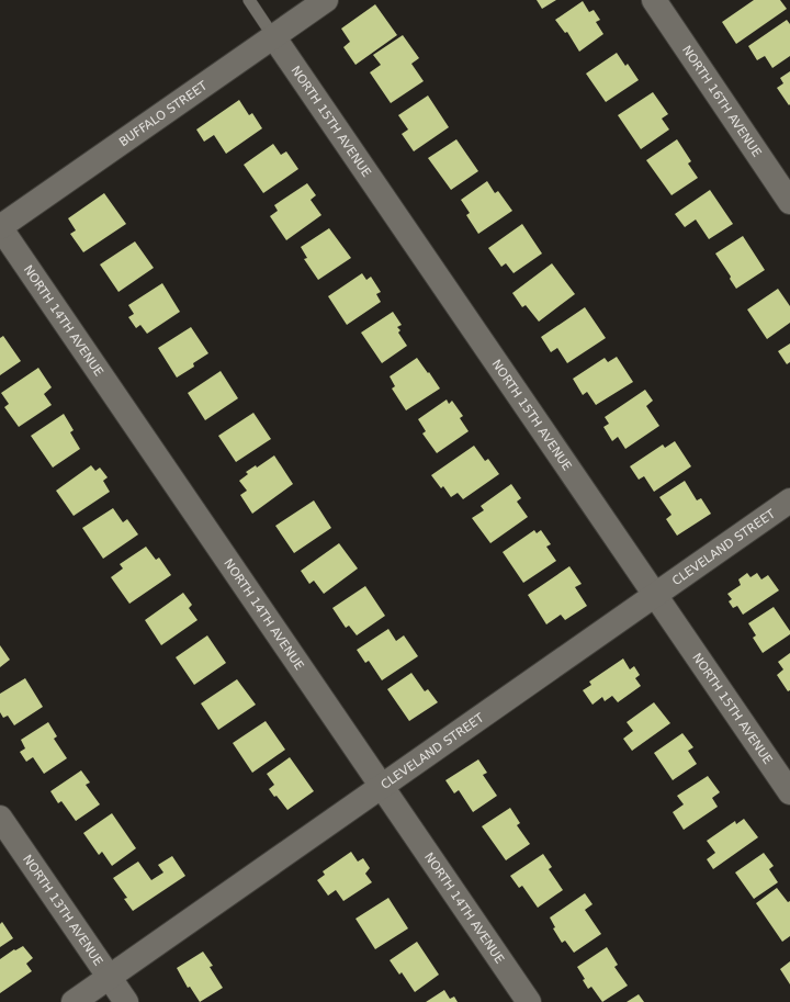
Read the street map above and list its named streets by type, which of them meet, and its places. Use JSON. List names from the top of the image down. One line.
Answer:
{"streets":{"street":["NORTH 16TH AVENUE","BUFFALO STREET","NORTH 15TH AVENUE","NORTH 14TH AVENUE","CLEVELAND STREET","NORTH 13TH AVENUE"]},"crossings":[["BUFFALO STREET","NORTH 15TH AVENUE"],["BUFFALO STREET","NORTH 14TH AVENUE"],["NORTH 15TH AVENUE","CLEVELAND STREET"],["NORTH 14TH AVENUE","CLEVELAND STREET"],["CLEVELAND STREET","NORTH 13TH AVENUE"]]}
